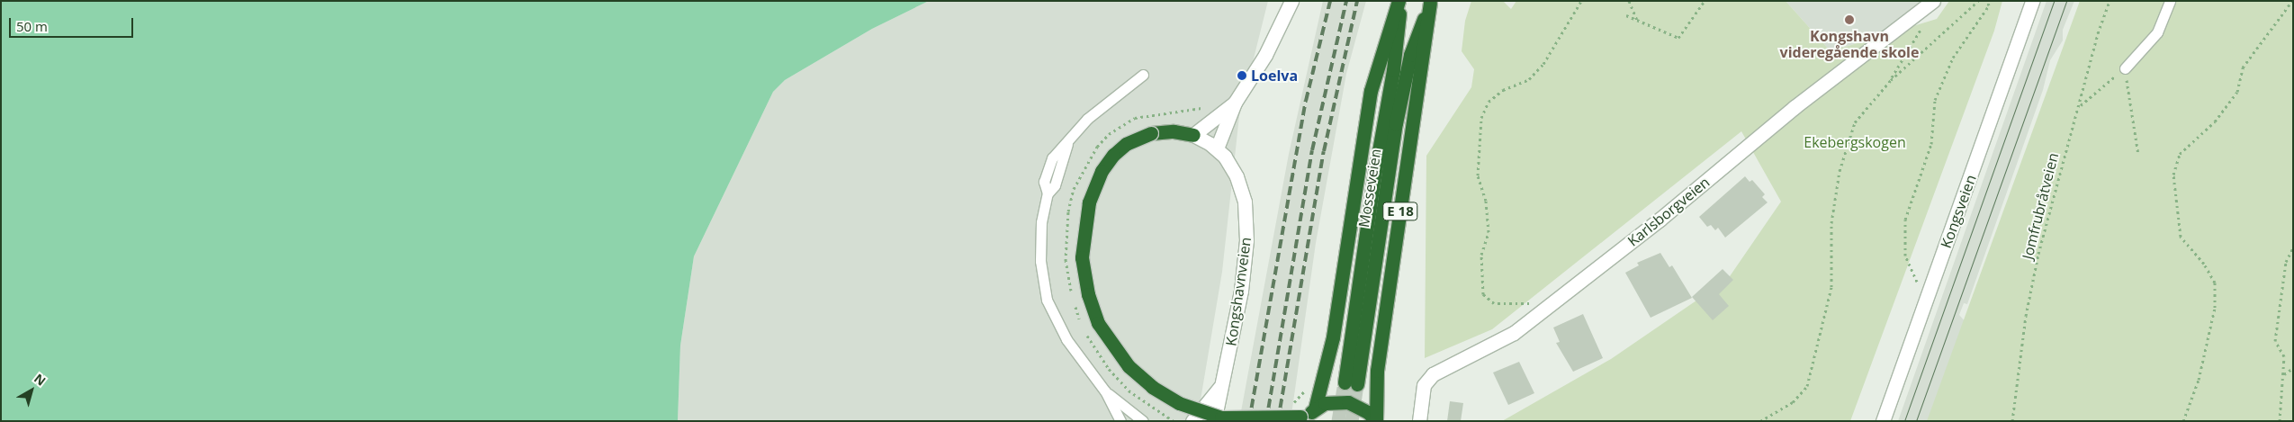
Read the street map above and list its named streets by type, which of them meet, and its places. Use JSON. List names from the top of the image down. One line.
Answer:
{"streets":{"highway":["Mosseveien","E 18"],"street":["Karlsborgveien","Kongsveien","Kongshavnveien"],"path":["Jomfrubråtveien"]},"crossings":[["Mosseveien","E 18"],["E 18","Kongshavnveien"]],"parks":["Ekebergskogen"],"places":["Kongshavn videregående skole","Loelva"],"scale_bar":"50 m","north":"top right"}
